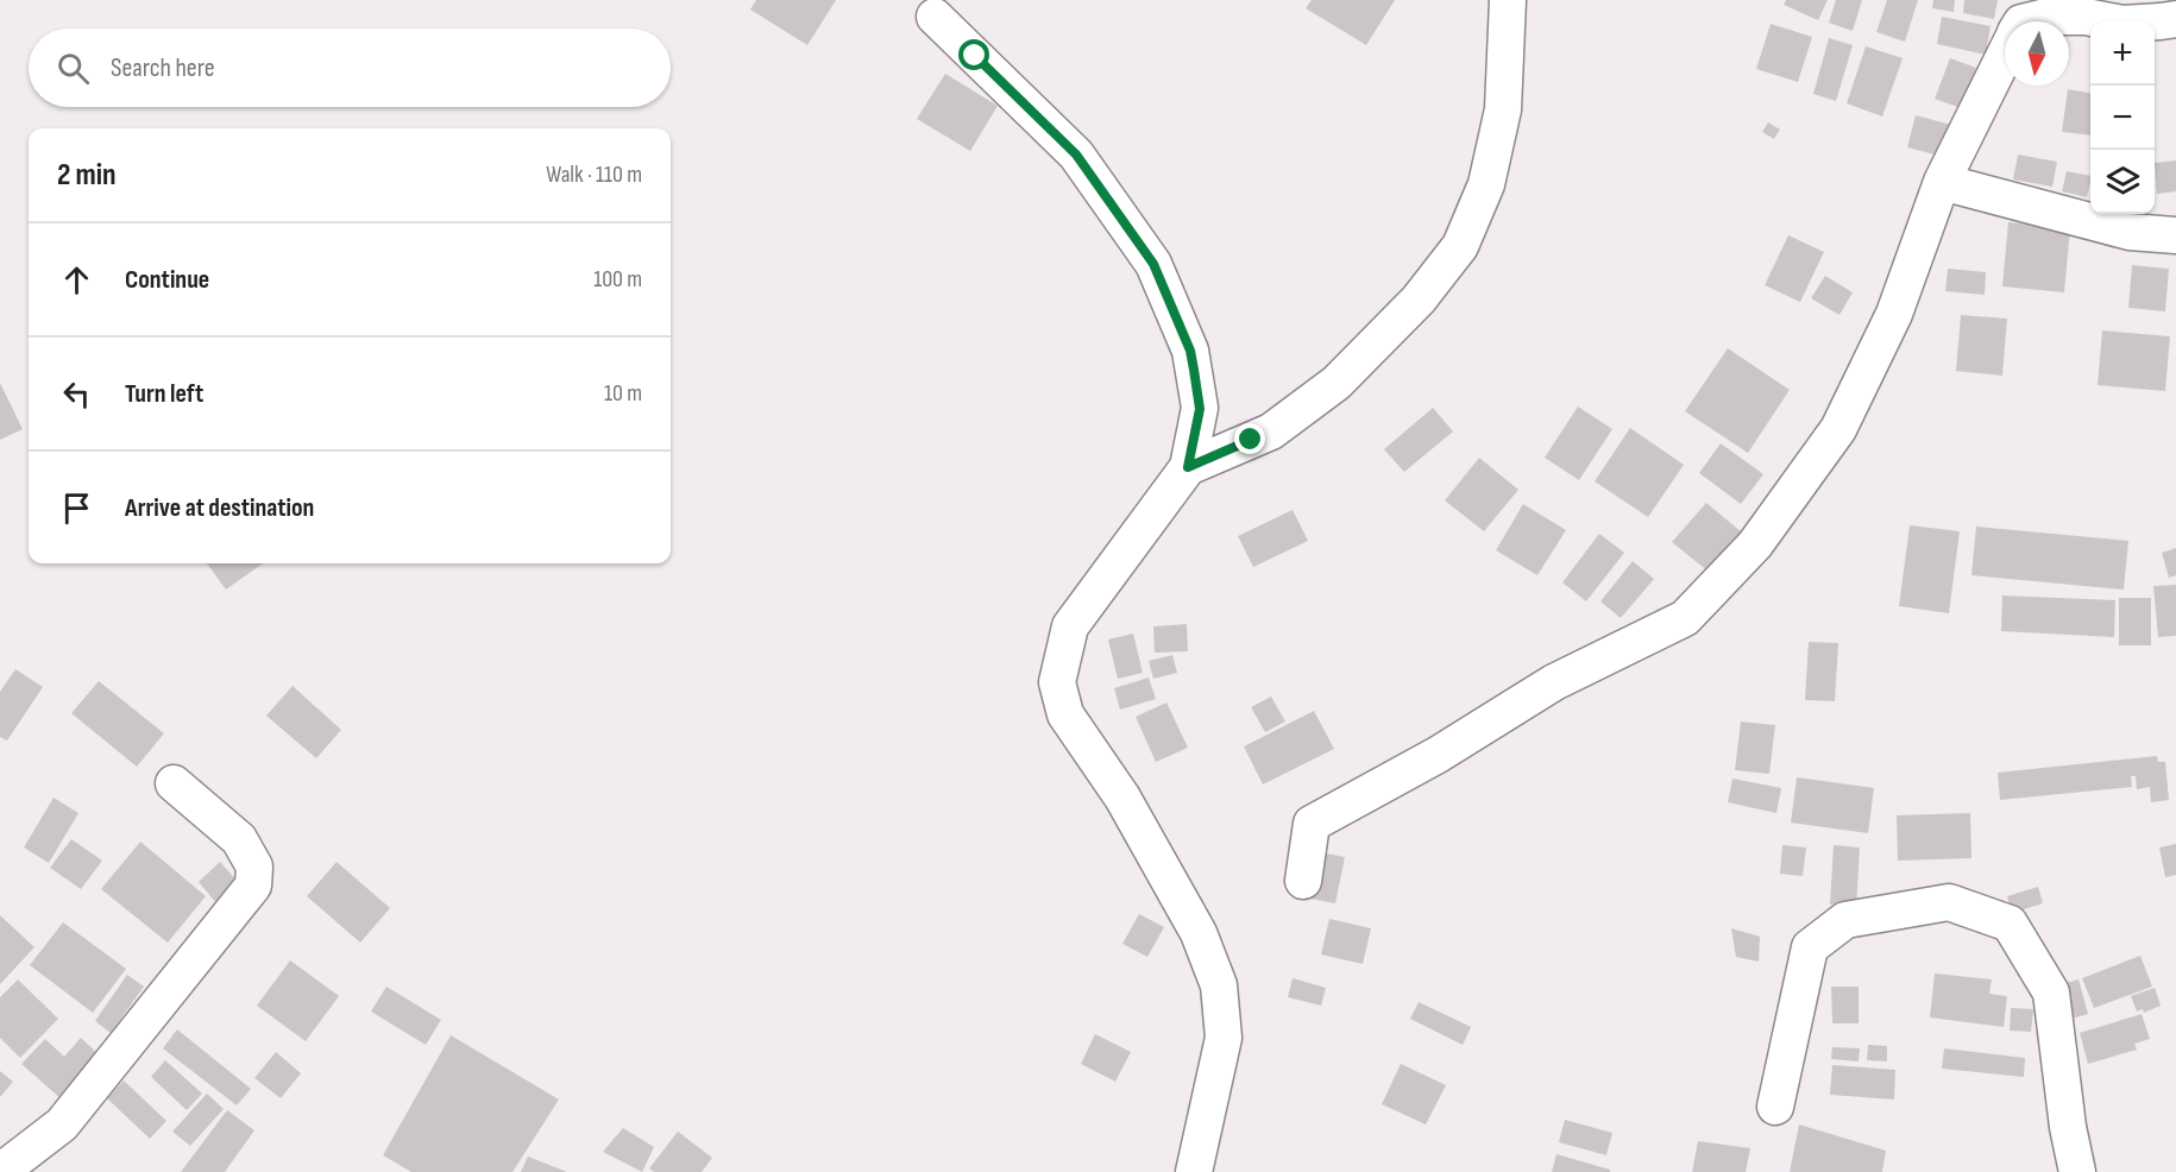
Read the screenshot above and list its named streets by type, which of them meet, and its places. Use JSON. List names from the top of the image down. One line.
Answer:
{"north":"bottom","page":{"map_buttons":["+","−"],"search":"Search here","heading":["2 min","Walk · 110 m"],"list":[["Continue","100 m"],["Turn left","10 m"],"Arrive at destination"]}}
